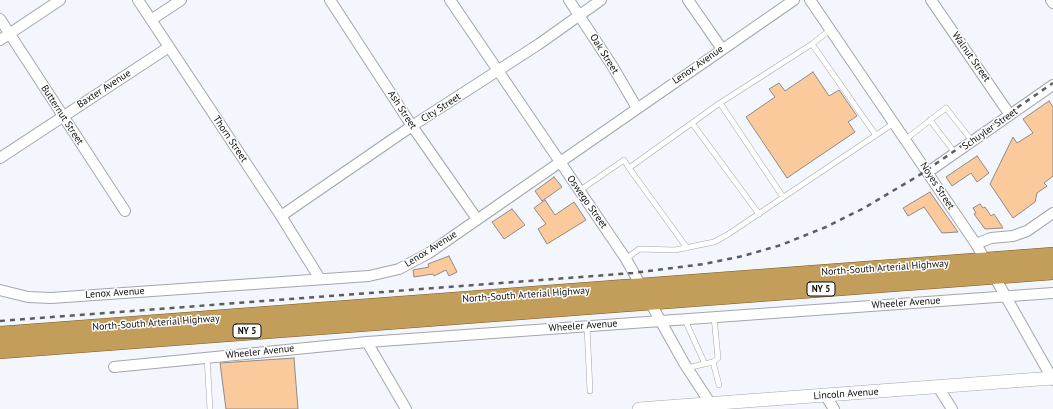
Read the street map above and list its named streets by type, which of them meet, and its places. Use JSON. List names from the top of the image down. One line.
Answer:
{"streets":{"highway":["North-South Arterial Highway","NY 5"],"street":["Oak Street","Walnut Street","Lenox Avenue","Baxter Avenue","City Street","Ash Street","Butternut Street","Schuyler Street","Thorn Street","Noyes Street","Oswego Street","Wheeler Avenue","Lincoln Avenue"]},"crossings":[["Oak Street","Lenox Avenue"],["Oak Street","City Street"],["Walnut Street","Schuyler Street"],["Lenox Avenue","Ash Street"],["Lenox Avenue","Thorn Street"],["Lenox Avenue","Oswego Street"],["Baxter Avenue","Butternut Street"],["Baxter Avenue","Thorn Street"],["City Street","Ash Street"],["City Street","Thorn Street"],["City Street","Oswego Street"],["Schuyler Street","Noyes Street"],["Noyes Street","North-South Arterial Highway"],["Noyes Street","Wheeler Avenue"],["Noyes Street","Lincoln Avenue"],["Oswego Street","North-South Arterial Highway"],["Oswego Street","Wheeler Avenue"],["Oswego Street","Lincoln Avenue"]]}
